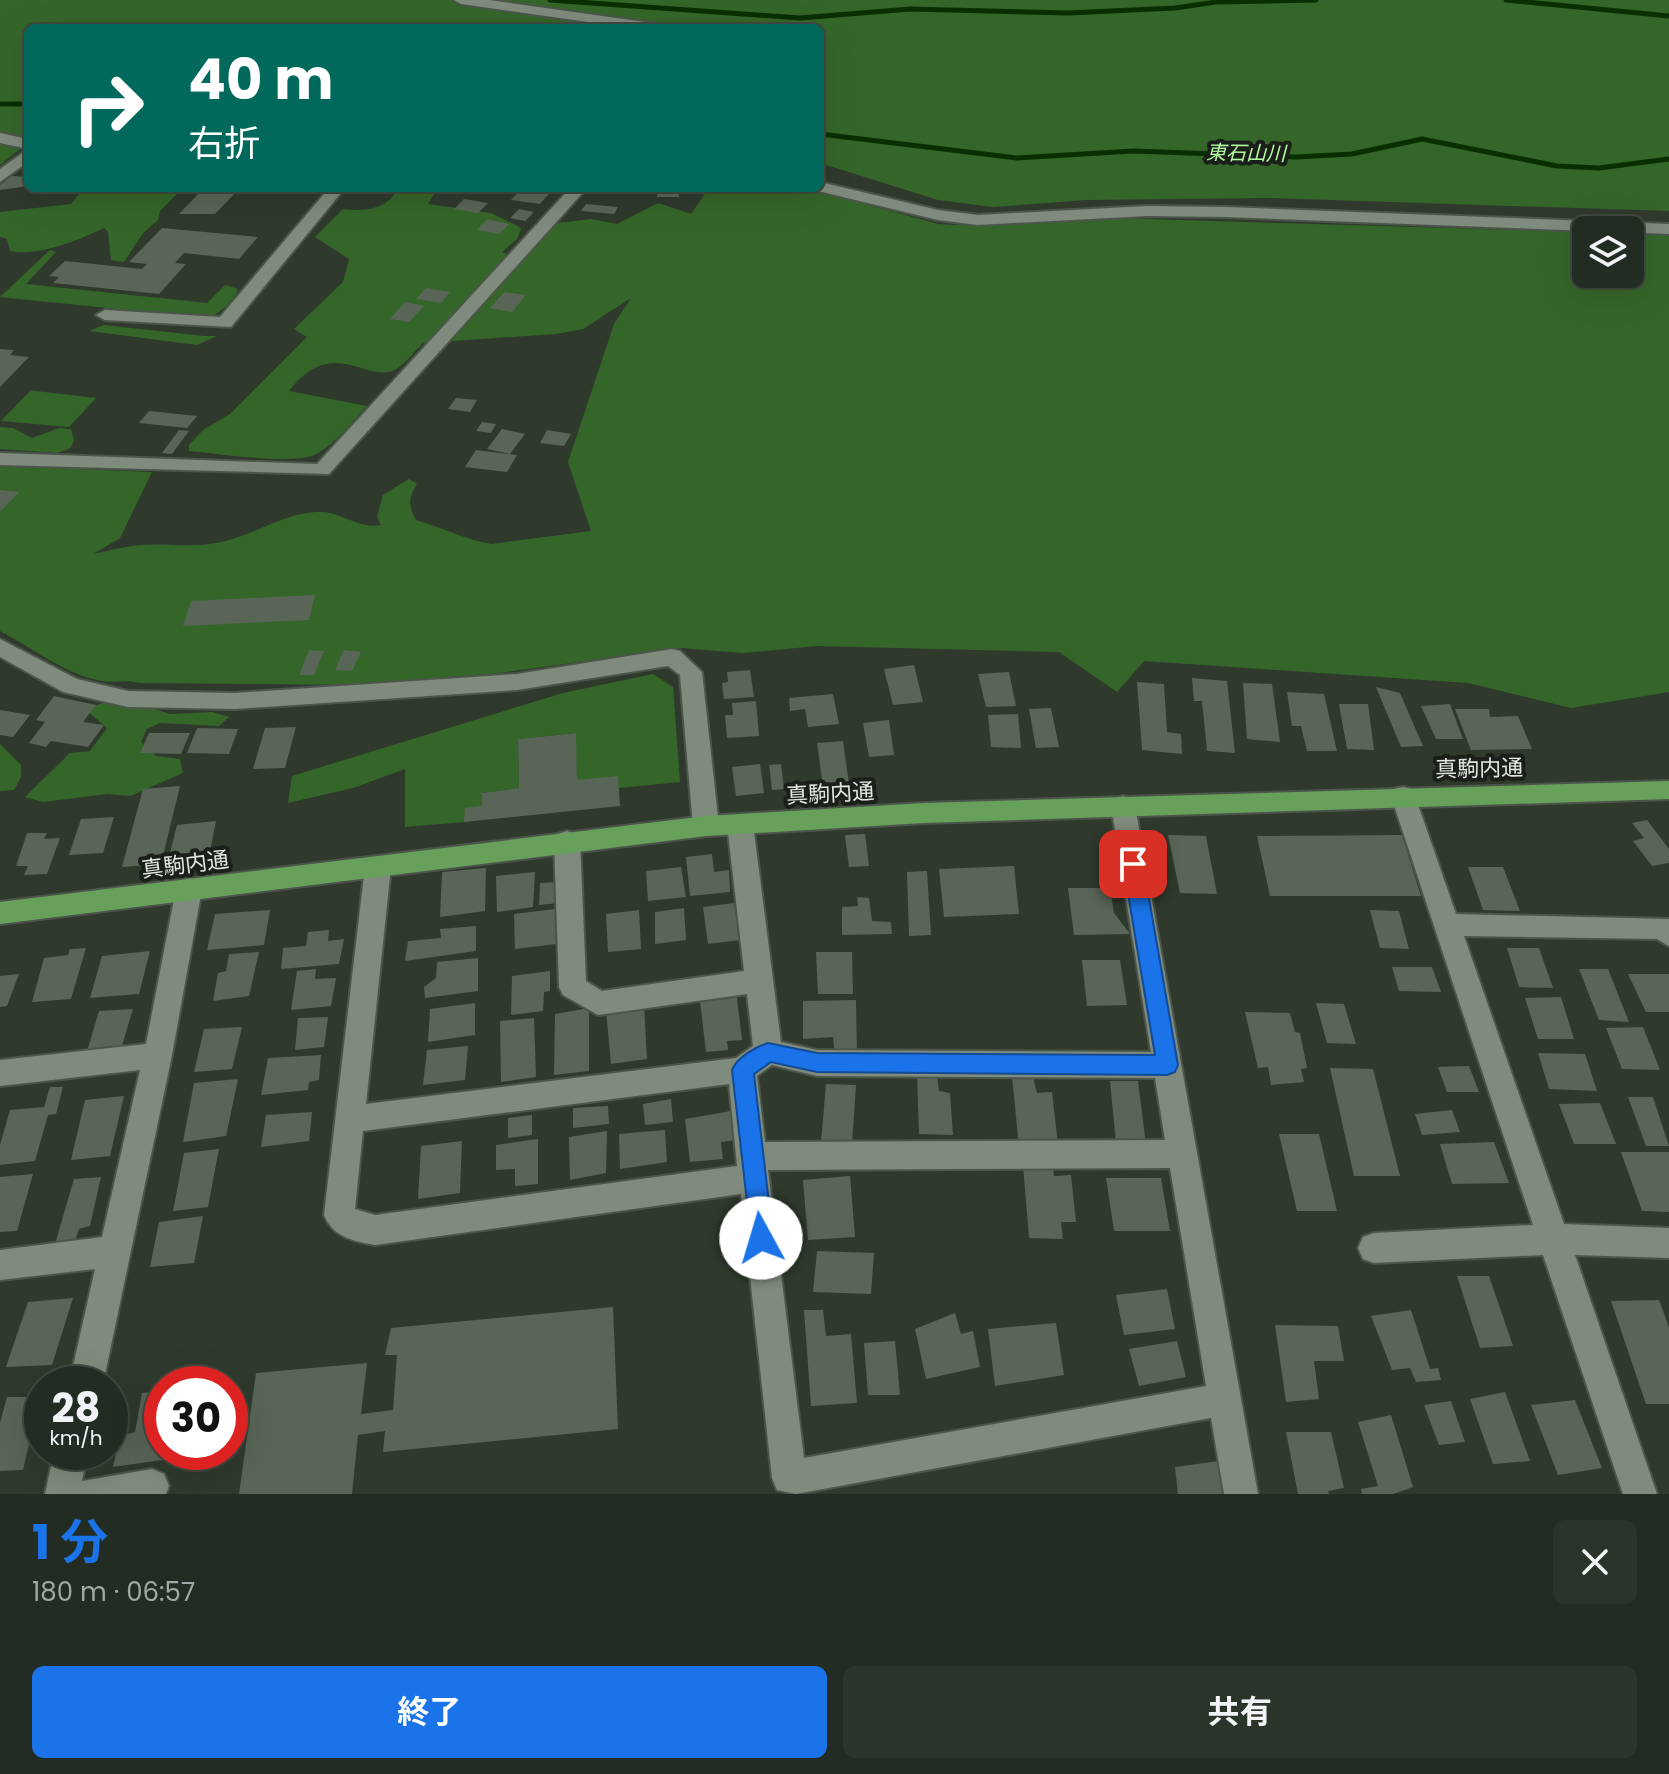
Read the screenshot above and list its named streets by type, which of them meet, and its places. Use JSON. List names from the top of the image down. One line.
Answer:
{"streets":{"highway":["真駒内通"]},"water":["東石山川"],"page":{"turn":["40 m","右折"],"speed":"28 km/h","limit":"30","heading":["1 分","180 m · 06:57"],"buttons":["終了","共有"]}}
